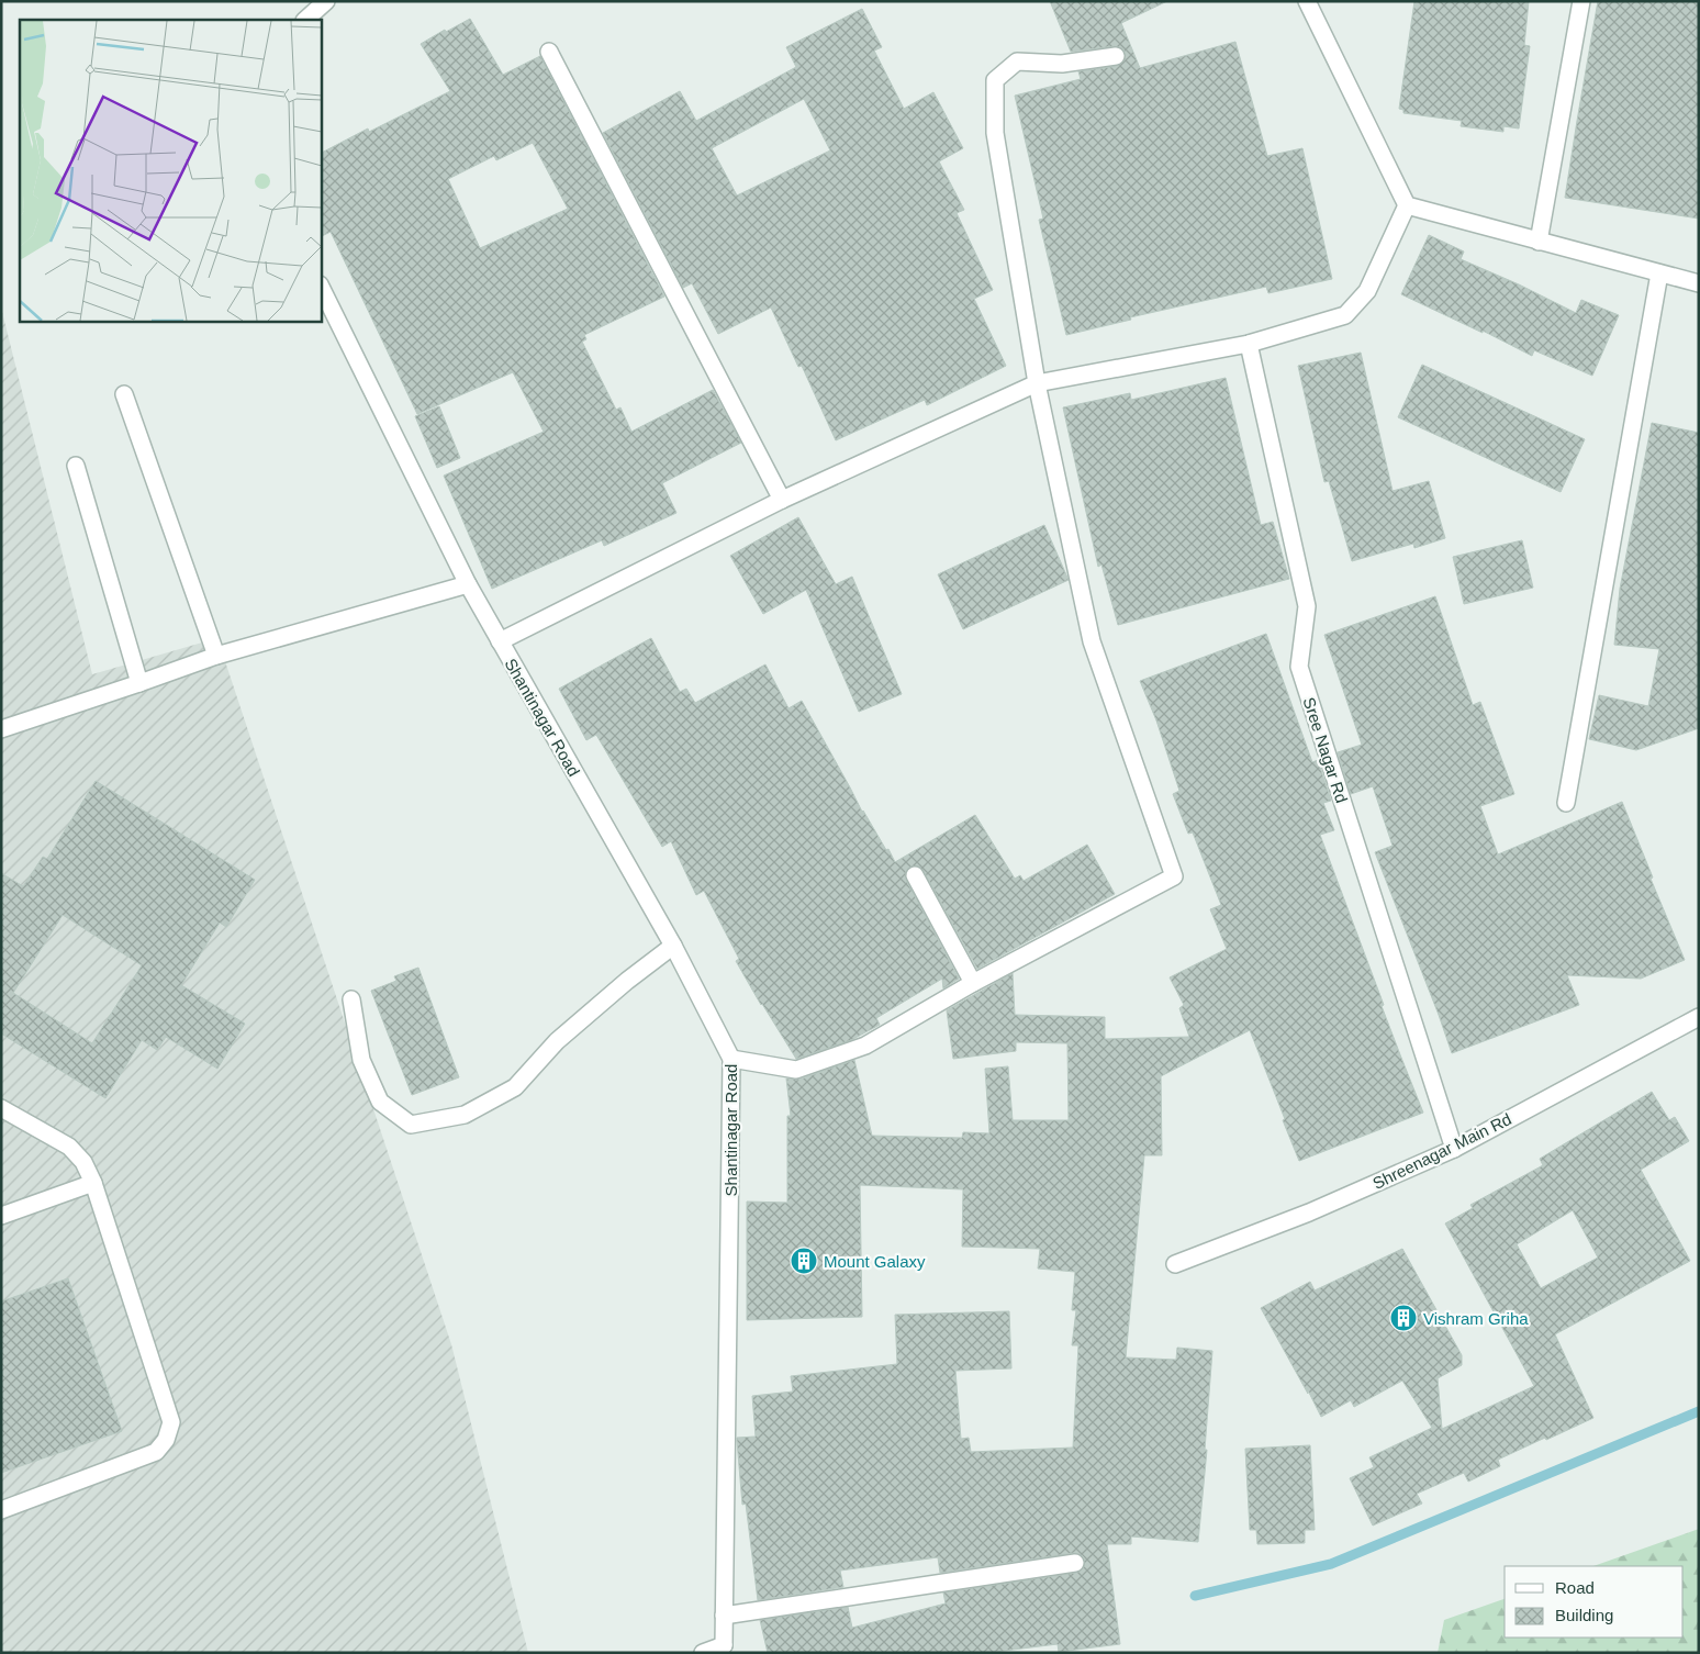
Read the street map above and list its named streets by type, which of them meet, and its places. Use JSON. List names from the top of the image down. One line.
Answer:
{"streets":{"street":["Shantinagar Road","Sree Nagar Rd","Shreenagar Main Rd"]},"crossings":[["Sree Nagar Rd","Shreenagar Main Rd"]],"places":{"building":["Mount Galaxy","Vishram Griha"]},"legend":["Road","Building"]}
